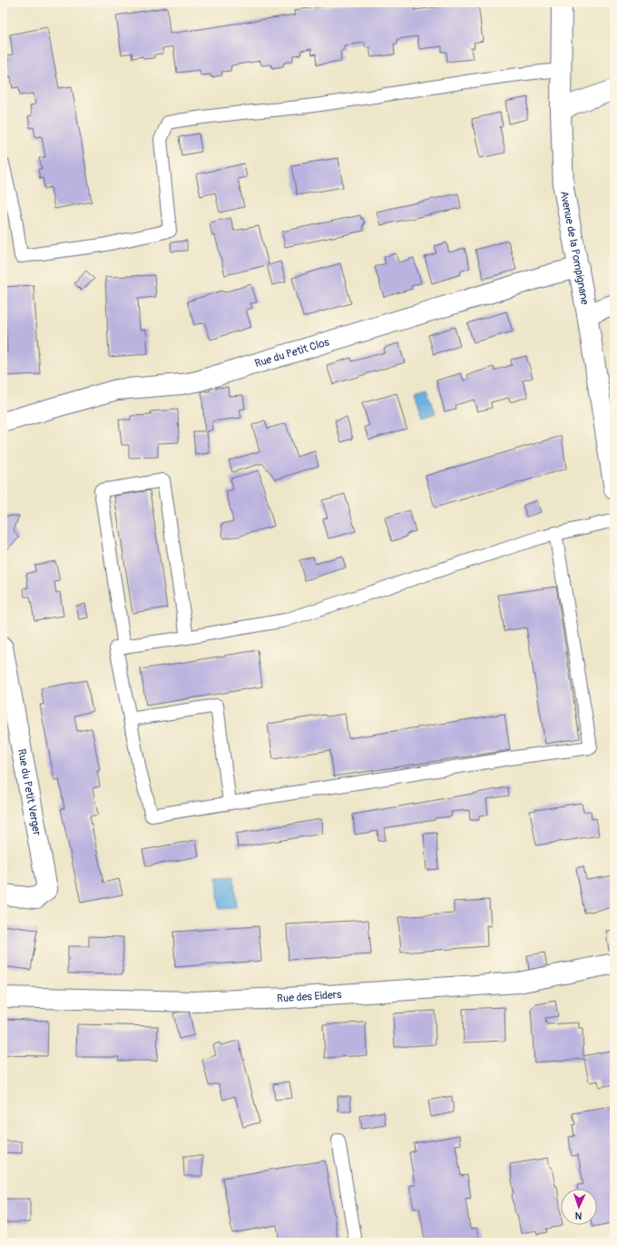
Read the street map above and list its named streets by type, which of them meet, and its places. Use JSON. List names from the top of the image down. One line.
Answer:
{"streets":{"street":["Avenue de la Pompignane","Rue du Petit Clos","Rue du Petit Verger","Rue des Eiders"]},"crossings":[["Avenue de la Pompignane","Rue du Petit Clos"]],"north":"bottom"}
